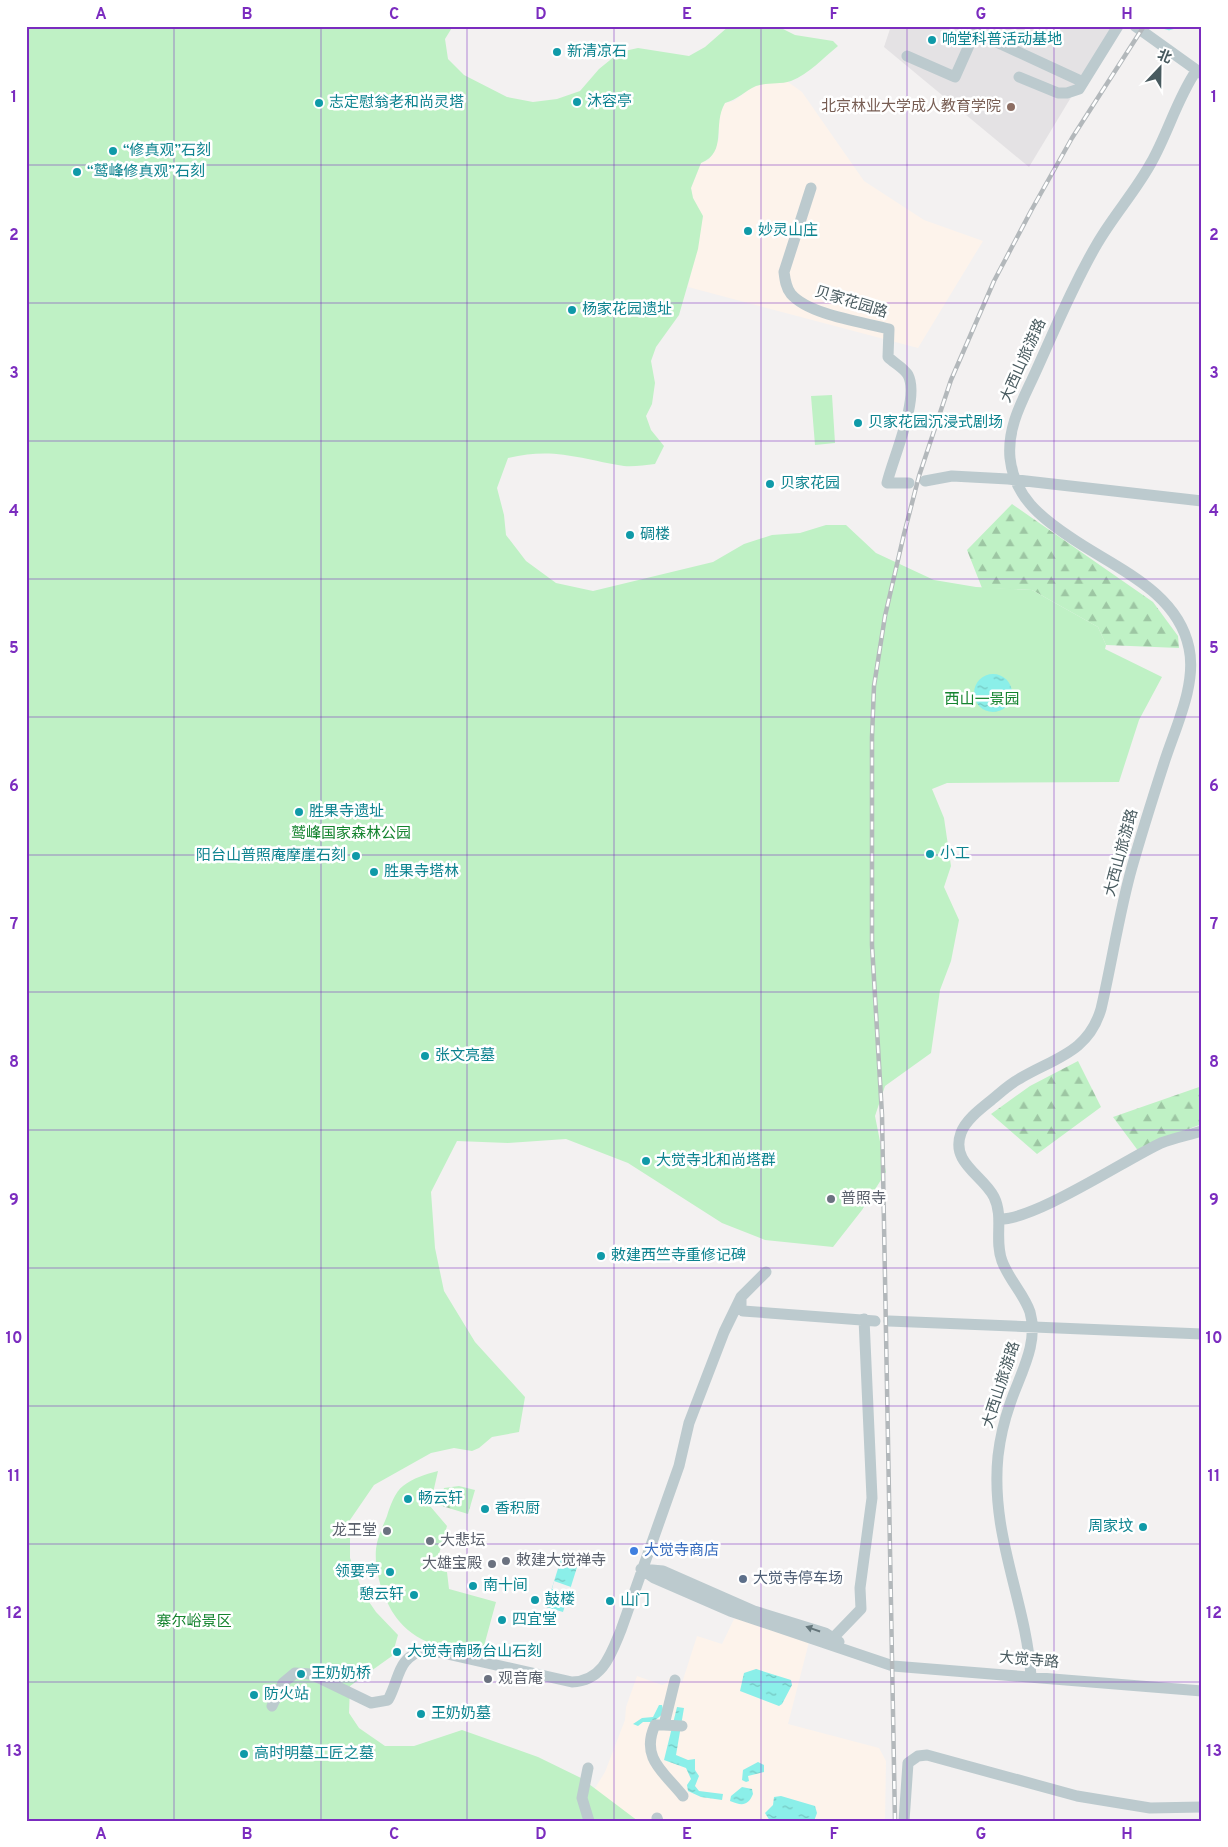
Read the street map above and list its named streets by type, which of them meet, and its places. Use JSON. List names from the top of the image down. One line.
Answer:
{"streets":{"street":["贝家花园路","大西山旅游路","大觉寺路"]},"crossings":[["大西山旅游路","大觉寺路"]],"parks":["西山一景园","鹫峰国家森林公园","寨尔峪景区"],"places":["响堂科普活动基地","新清凉石","沐容亭","志定慰翁老和尚灵塔","北京林业大学成人教育学院","“修真观”石刻","“鹫峰修真观”石刻","妙灵山庄","杨家花园遗址","贝家花园沉浸式剧场","贝家花园","碉楼","胜果寺遗址","小工","阳台山普照庵摩崖石刻","胜果寺塔林","张文亮墓","大觉寺北和尚塔群","普照寺","敕建西竺寺重修记碑","畅云轩","香积厨","周家坟","龙王堂","大悲坛","大觉寺商店","敕建大觉禅寺","大雄宝殿","领要亭","大觉寺停车场","南十间","憩云轩","鼓楼","山门","四宜堂","大觉寺南旸台山石刻","王奶奶桥","观音庵","防火站","王奶奶墓","高时明墓工匠之墓"],"north":"top","grid":{"columns":["A","B","C","D","E","F","G","H"],"rows":["1","2","3","4","5","6","7","8","9","10","11","12","13"]}}
